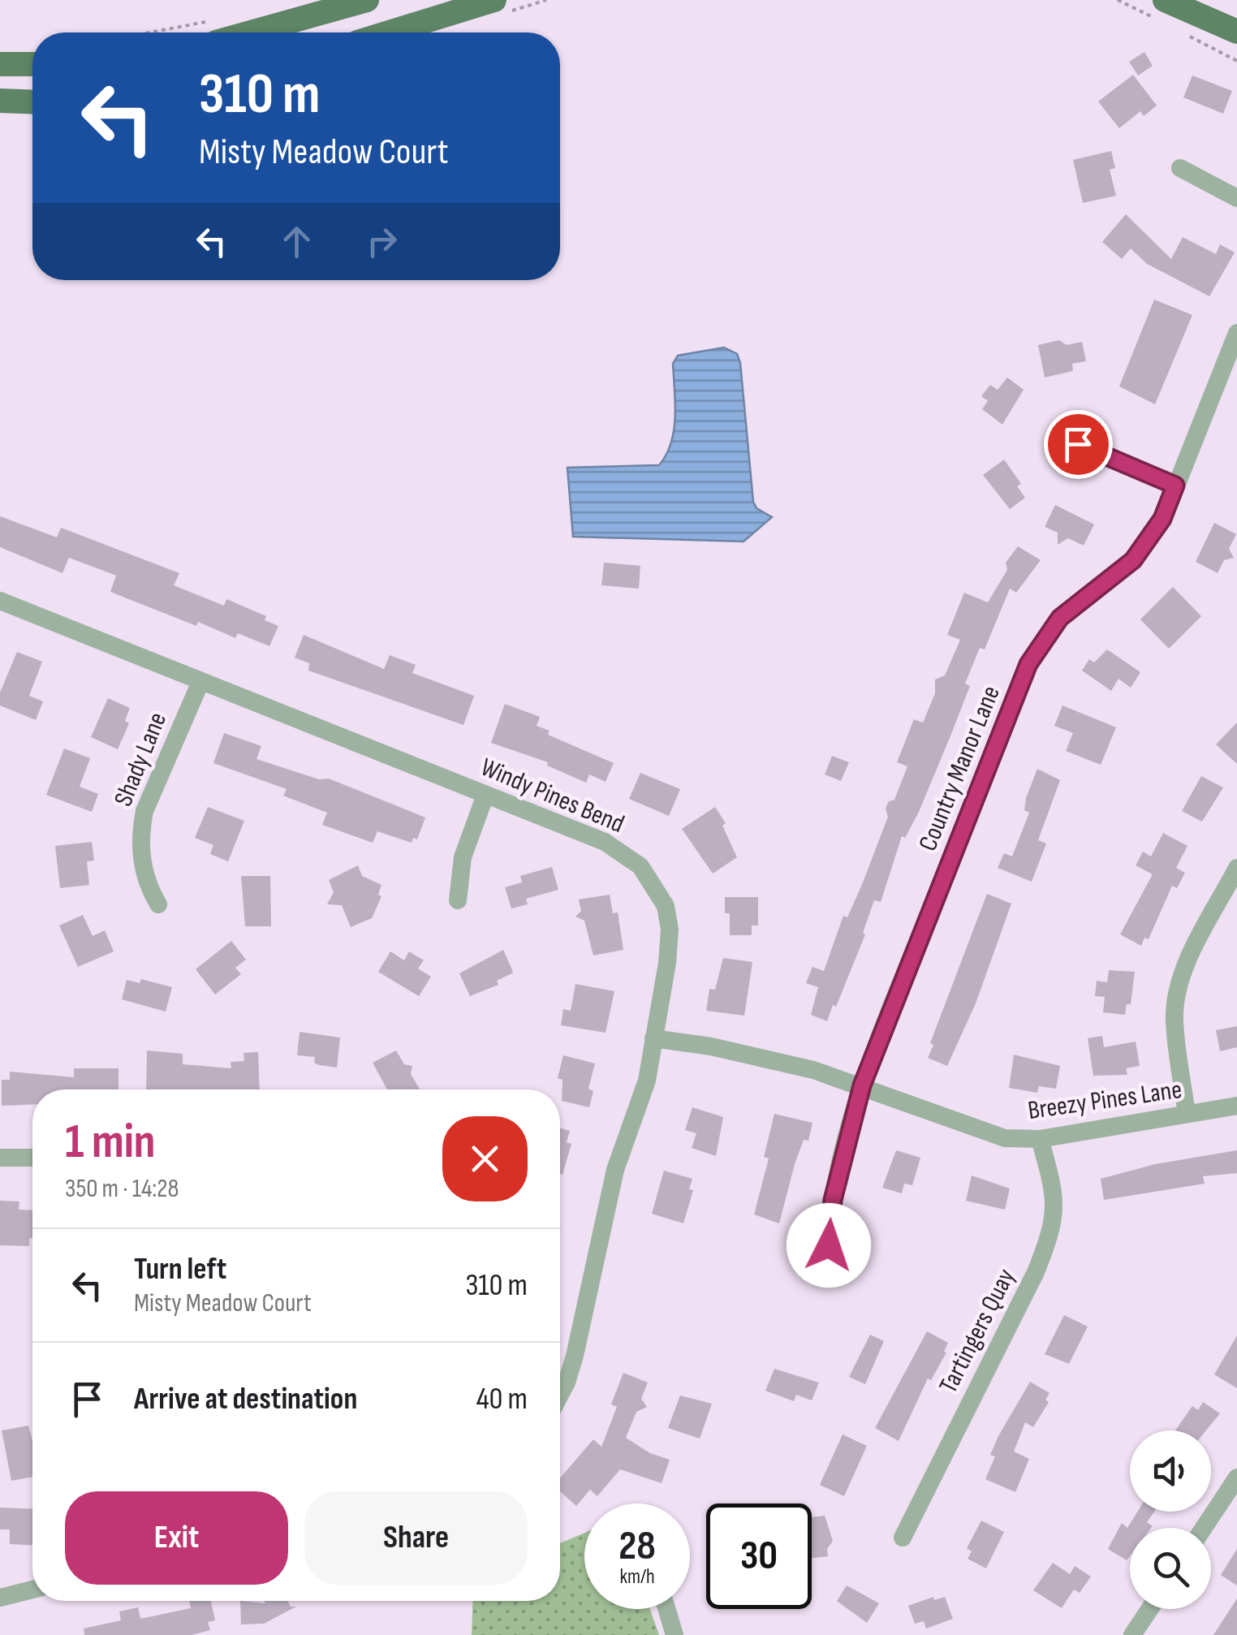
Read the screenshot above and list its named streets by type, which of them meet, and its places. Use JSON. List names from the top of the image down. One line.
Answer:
{"streets":{"street":["Shady Lane","Country Manor Lane","Windy Pines Bend","Breezy Pines Lane","Tartingers Quay"]},"crossings":[["Shady Lane","Windy Pines Bend"],["Country Manor Lane","Breezy Pines Lane"],["Windy Pines Bend","Breezy Pines Lane"],["Breezy Pines Lane","Tartingers Quay"]],"page":{"turn":["310 m","Misty Meadow Court"],"heading":["1 min","350 m · 14:28"],"list":[{"name":"Turn left","note":"Misty Meadow Court","value":"310 m"},{"name":"Arrive at destination","value":"40 m"}],"buttons":["Exit","Share"],"speed":"28 km/h","limit":"30"}}
